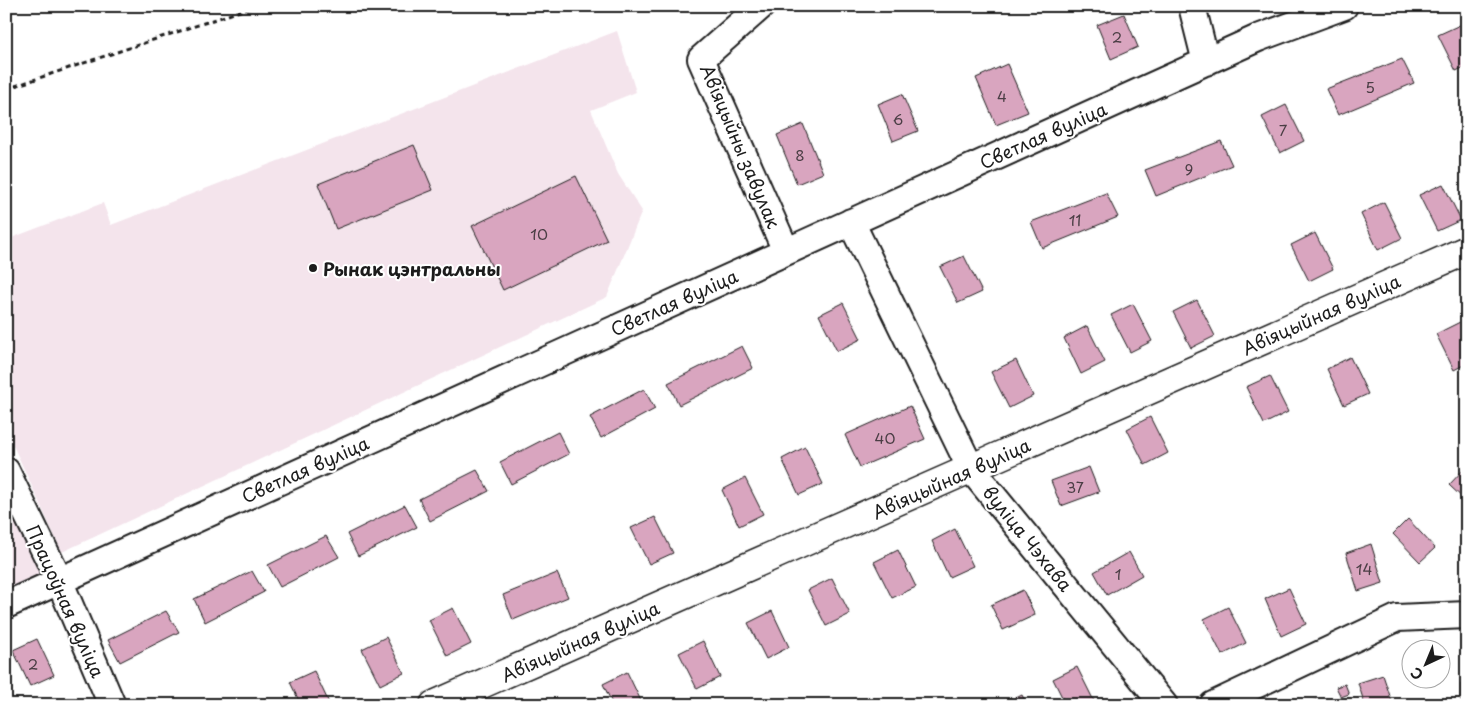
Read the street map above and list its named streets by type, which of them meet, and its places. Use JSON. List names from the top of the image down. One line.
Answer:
{"streets":{"street":["Светлая вуліца","Авіяцыйны завулак","Авіяцыйная вуліца","вуліца Чэхава","Працоўная вуліца"]},"crossings":[["Светлая вуліца","Авіяцыйны завулак"],["Светлая вуліца","вуліца Чэхава"],["Светлая вуліца","Працоўная вуліца"],["Авіяцыйная вуліца","вуліца Чэхава"]],"places":["Рынак цэнтральны"],"house_numbers":["2","5","4","6","7","8","9","11","10","40","37","14","1","2"],"north":"bottom left"}
